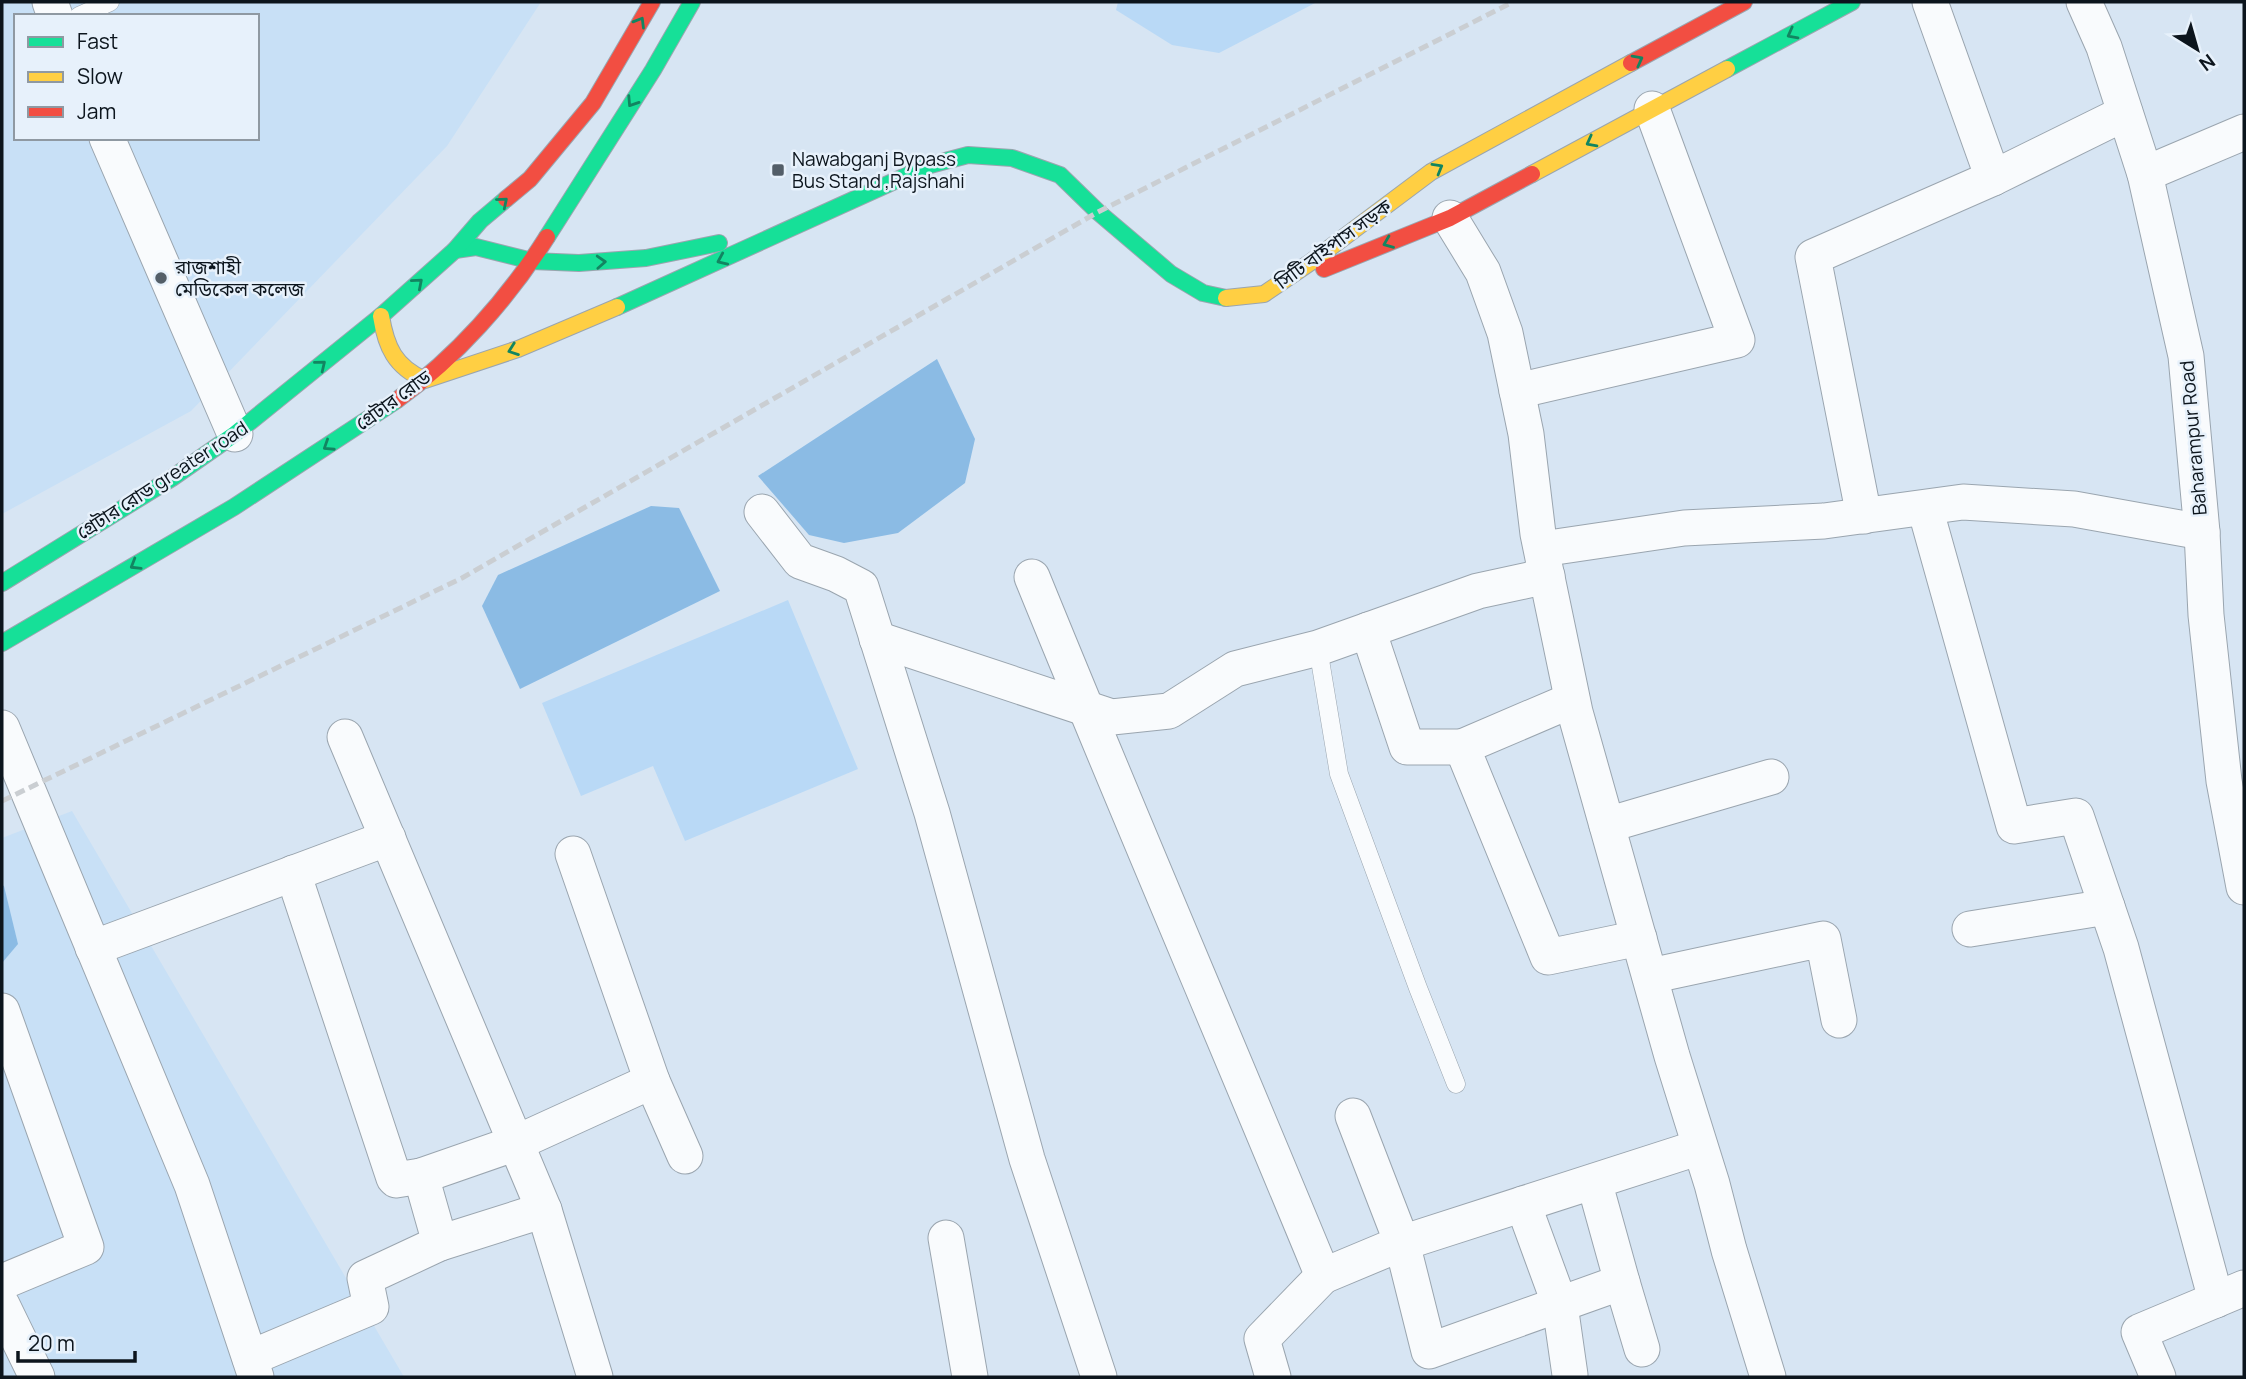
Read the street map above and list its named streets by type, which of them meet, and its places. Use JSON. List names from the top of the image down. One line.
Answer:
{"streets":{"main road":["সিটি বাইপাস সড়ক","গ্রেটার রোড","গ্রেটার রোড greater road"],"street":["Baharampur Road"]},"one_way":["গ্রেটার রোড greater road"],"places":{"transit":["Nawabganj Bypass Bus Stand ,Rajshahi"],"other":["রাজশাহী মেডিকেল কলেজ"]},"legend":["Fast","Slow","Jam"],"scale_bar":"20 m","north":"bottom right"}
